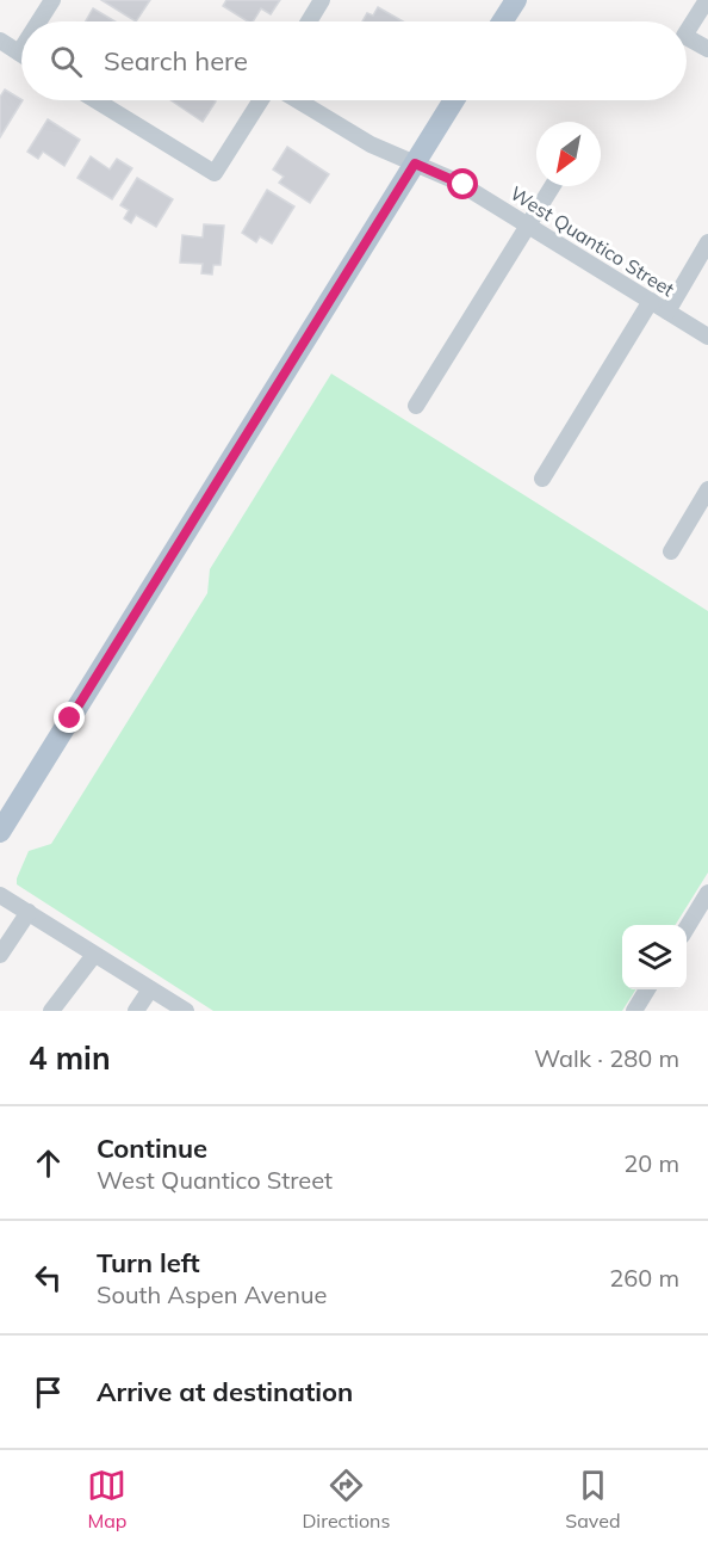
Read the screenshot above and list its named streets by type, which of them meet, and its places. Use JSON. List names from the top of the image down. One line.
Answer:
{"streets":{"street":["West Quantico Street"]},"north":"bottom left","page":{"search":"Search here","heading":["4 min","Walk · 280 m"],"list":[["Continue","West Quantico Street","20 m"],["Turn left","South Aspen Avenue","260 m"],"Arrive at destination"],"nav":["Map","Directions","Saved"]}}
